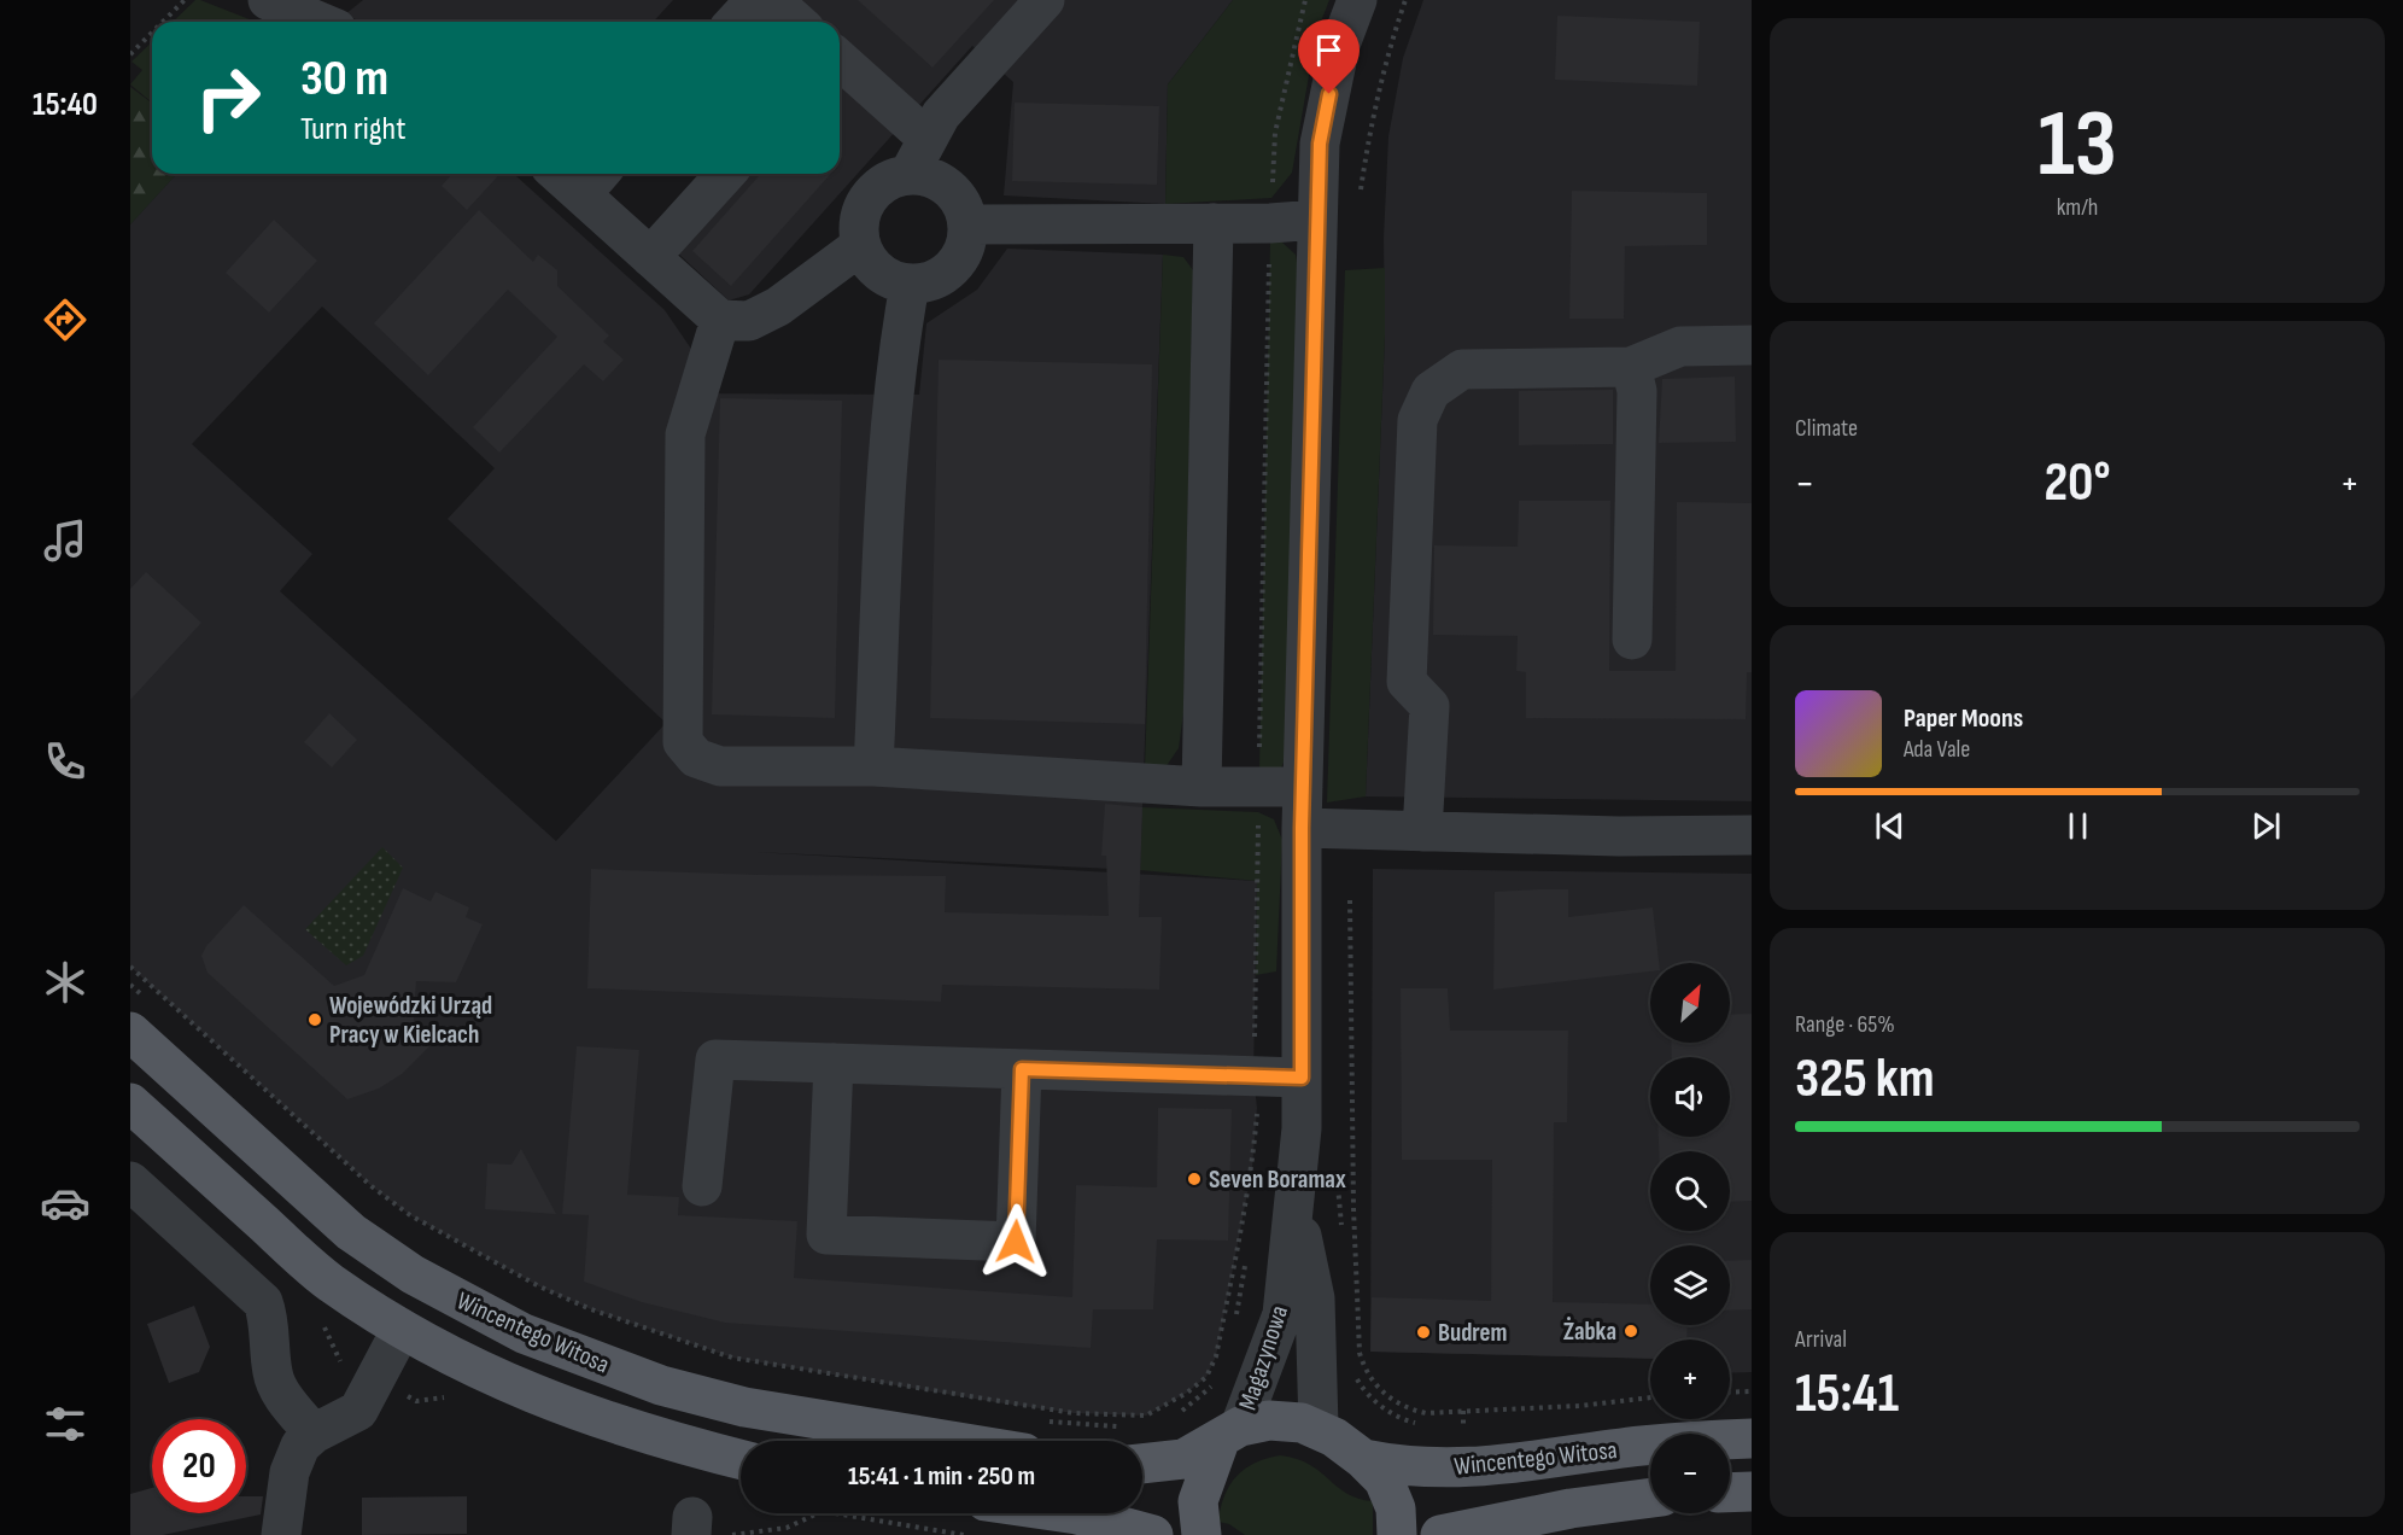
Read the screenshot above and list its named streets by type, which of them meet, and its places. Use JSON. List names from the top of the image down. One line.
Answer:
{"streets":{"main road":["Wincentego Witosa"],"street":["Magazynowa"]},"places":["Wojewódzki Urząd Pracy w Kielcach","Seven Boramax","Żabka","Budrem"],"north":"top right","page":{"tabs":"15:40","tile":[["13","km/h"],"Climate",["Range · 65%","325 km"],["Arrival","15:41"]],"turn":["30 m","Turn right"],"heat":["−","20°","+"],"song":["Paper Moons","Ada Vale"],"map_buttons":["+","−"],"limit":"20","trip":"15:41 · 1 min · 250 m"}}
